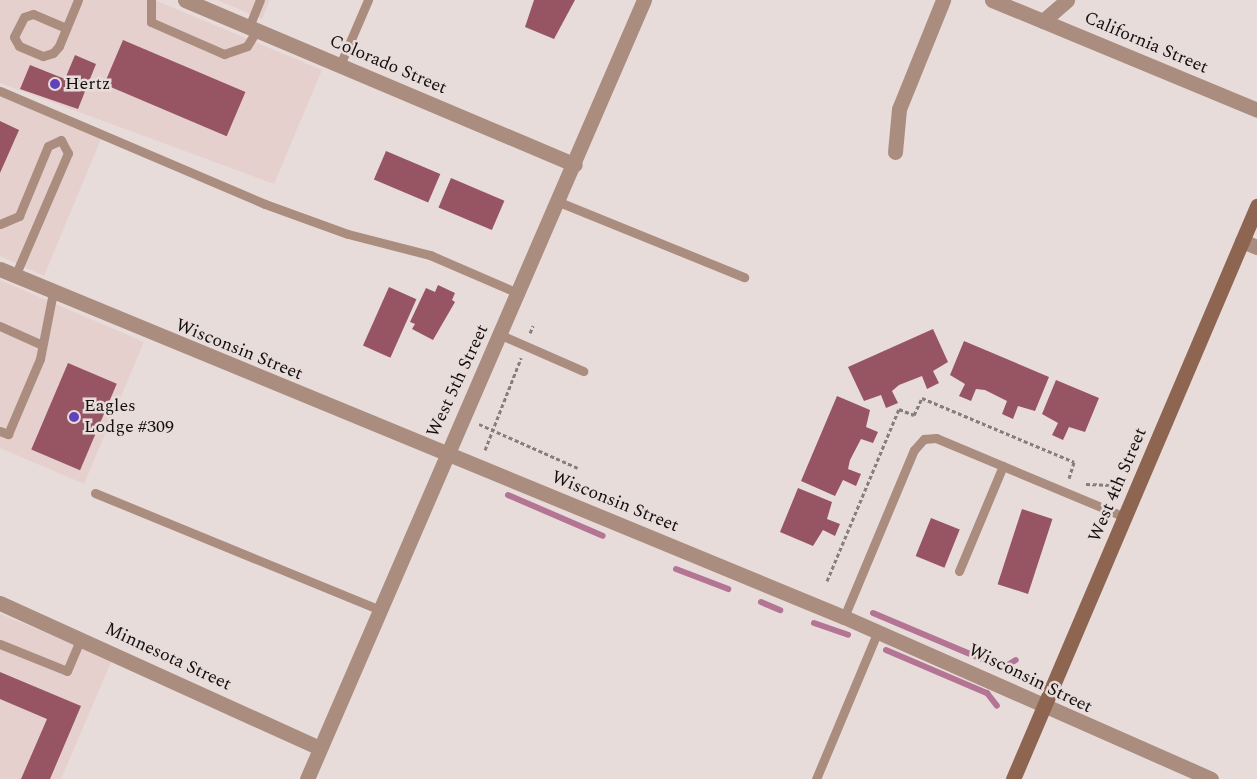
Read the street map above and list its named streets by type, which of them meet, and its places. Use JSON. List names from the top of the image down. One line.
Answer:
{"streets":{"street":["California Street","Colorado Street","Wisconsin Street","West 5th Street","West 4th Street","Minnesota Street"]},"crossings":[["Colorado Street","West 5th Street"],["Wisconsin Street","West 5th Street"],["Wisconsin Street","West 4th Street"],["West 5th Street","Minnesota Street"]],"places":["Hertz","Eagles Lodge #309"]}
